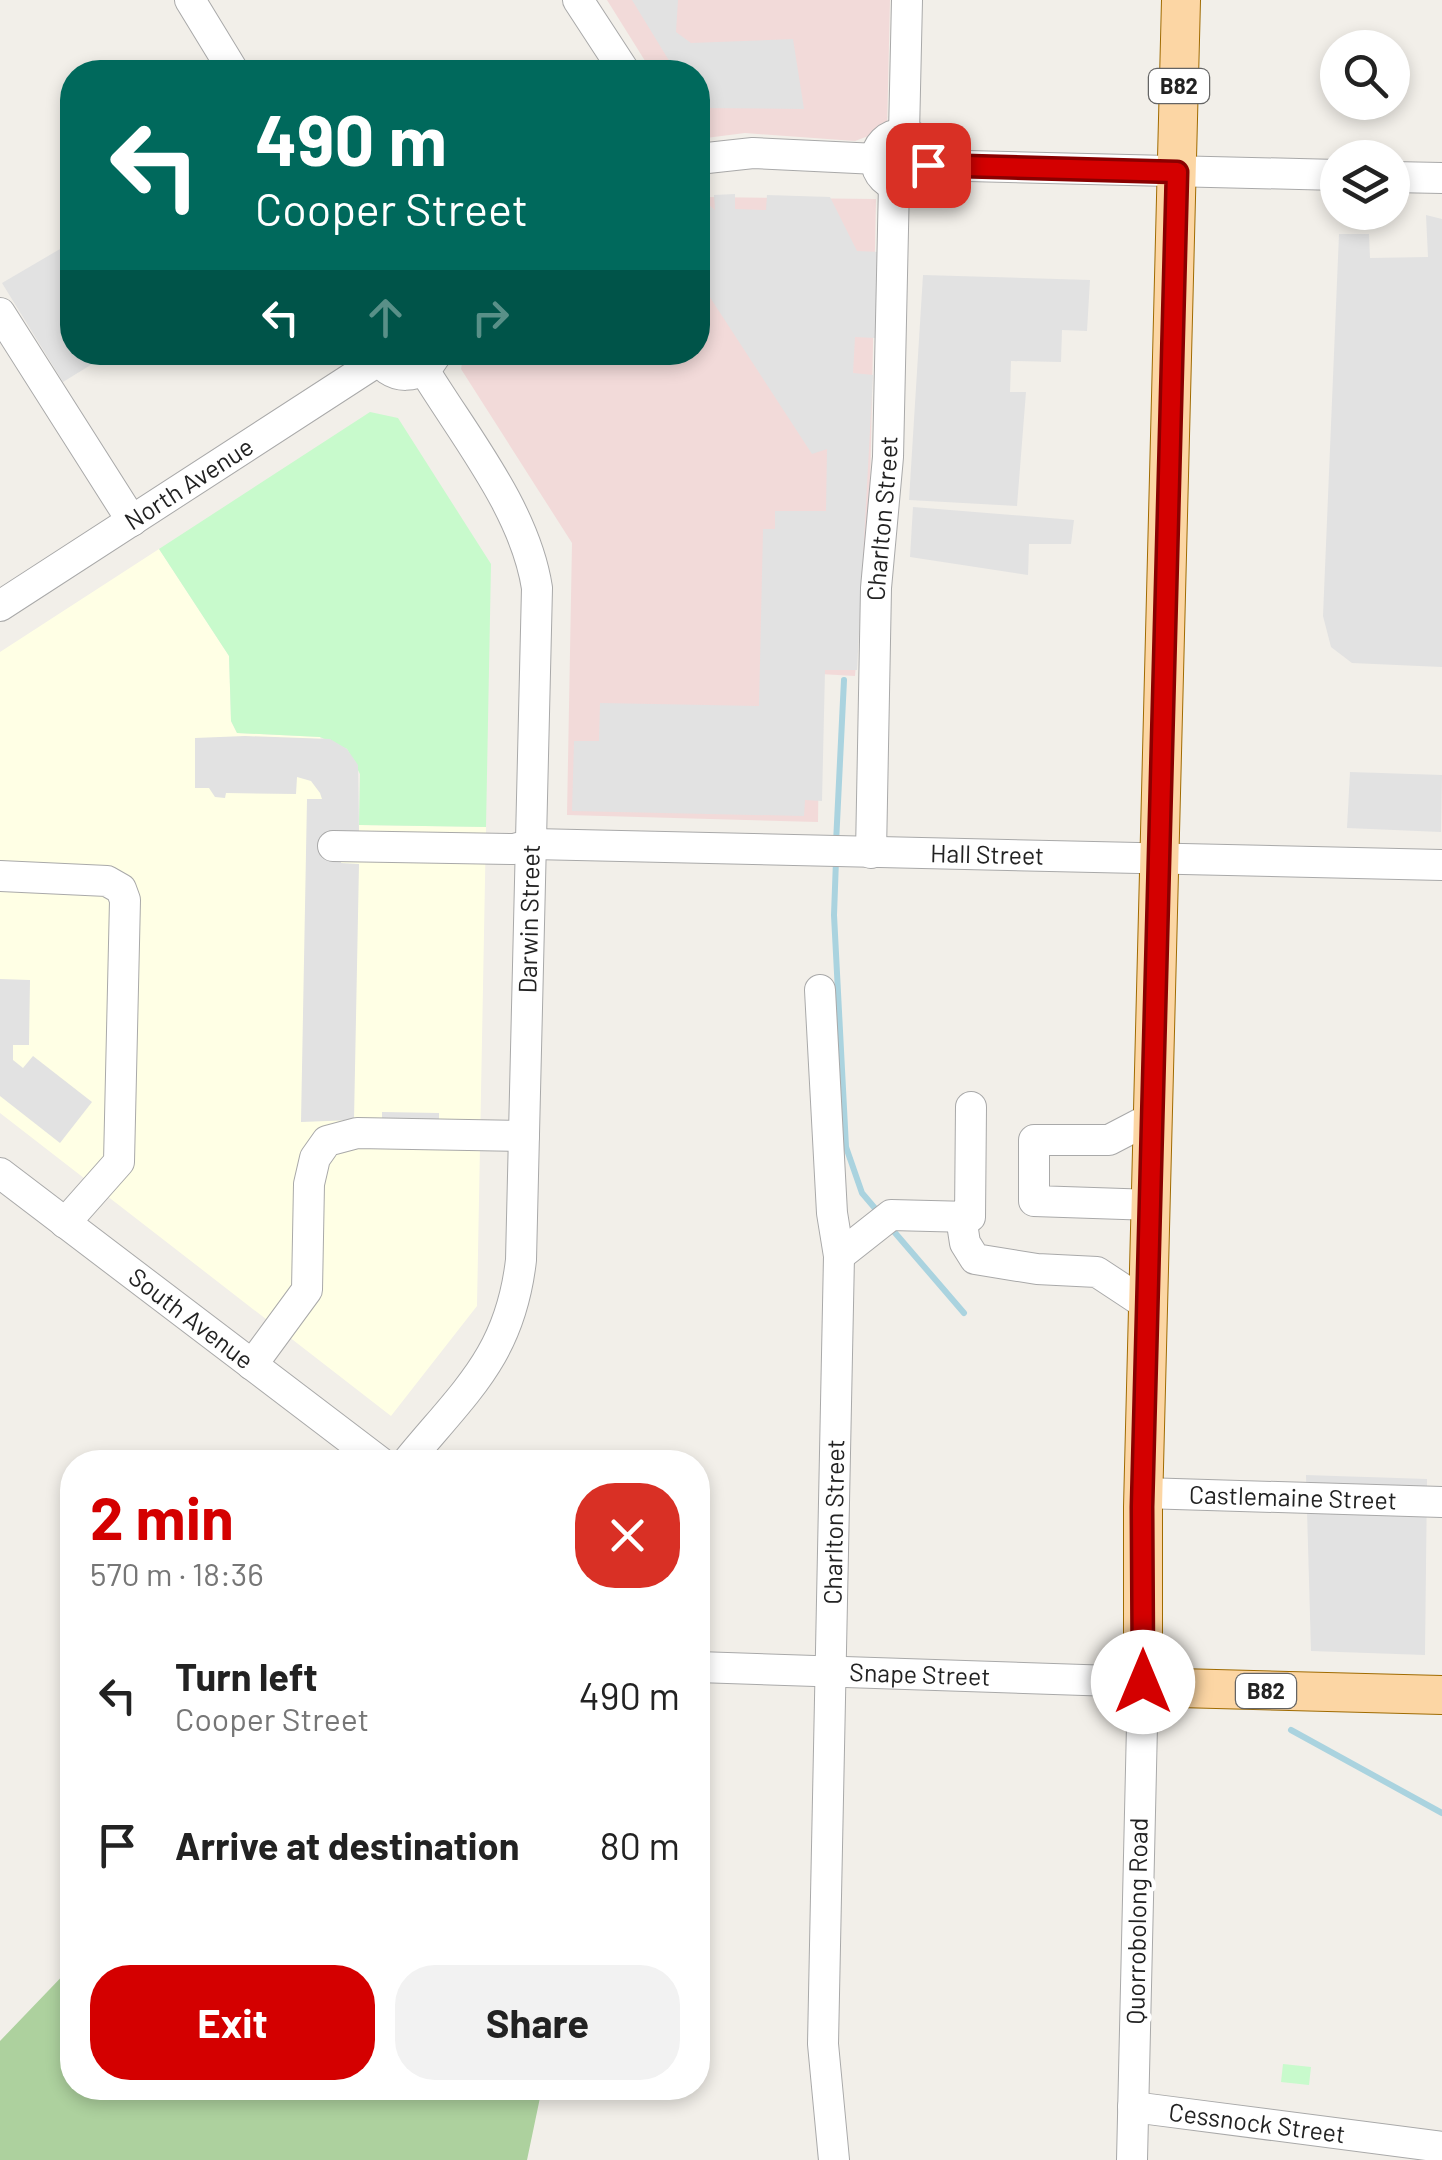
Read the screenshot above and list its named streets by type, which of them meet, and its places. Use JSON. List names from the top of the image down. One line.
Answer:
{"streets":{"main road":["B82"],"street":["North Avenue","Charlton Street","Hall Street","Darwin Street","South Avenue","Castlemaine Street","Snape Street","Quorrobolong Road","Cessnock Street"]},"crossings":[["B82","Hall Street"],["B82","Castlemaine Street"],["B82","Snape Street"],["B82","Quorrobolong Road"],["Charlton Street","Hall Street"],["Charlton Street","Snape Street"],["Hall Street","Darwin Street"],["Snape Street","Quorrobolong Road"],["Quorrobolong Road","Cessnock Street"]],"page":{"turn":["490 m","Cooper Street"],"heading":["2 min","570 m · 18:36"],"list":[{"name":"Turn left","note":"Cooper Street","value":"490 m"},{"name":"Arrive at destination","value":"80 m"}],"buttons":["Exit","Share"]}}
